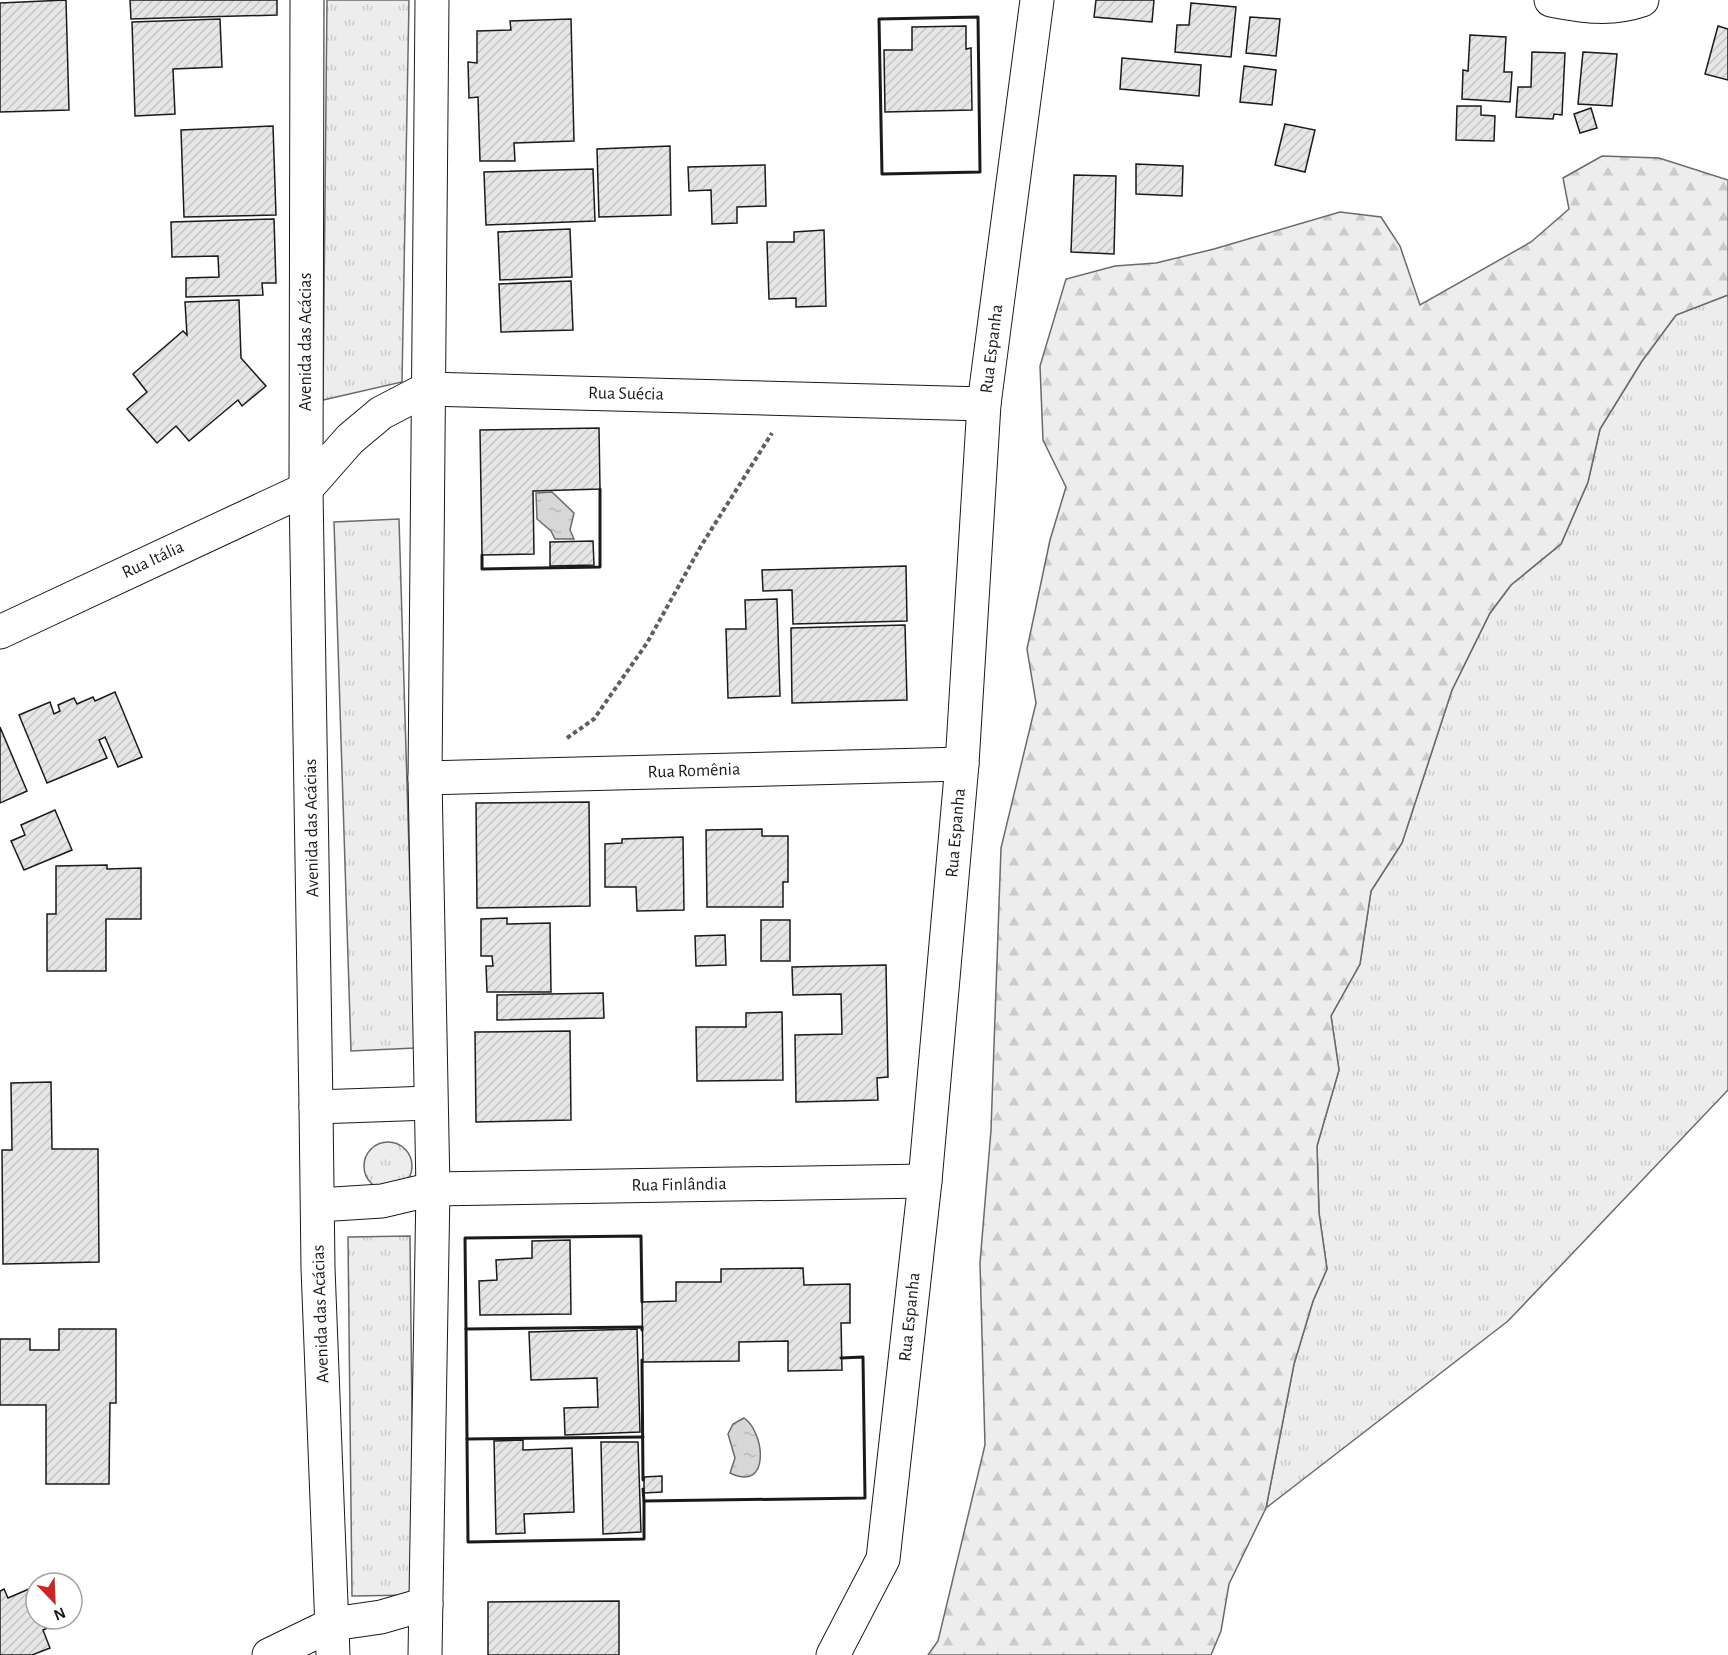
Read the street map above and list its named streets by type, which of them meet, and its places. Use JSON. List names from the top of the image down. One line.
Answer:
{"streets":{"street":["Avenida das Acácias","Rua Espanha","Rua Suécia","Rua Itália","Rua Romênia","Rua Finlândia"]},"crossings":[["Avenida das Acácias","Rua Suécia"],["Avenida das Acácias","Rua Itália"],["Avenida das Acácias","Rua Finlândia"],["Rua Espanha","Rua Suécia"],["Rua Espanha","Rua Romênia"],["Rua Espanha","Rua Finlândia"],["Rua Suécia","Rua Itália"]],"north":"bottom right"}
